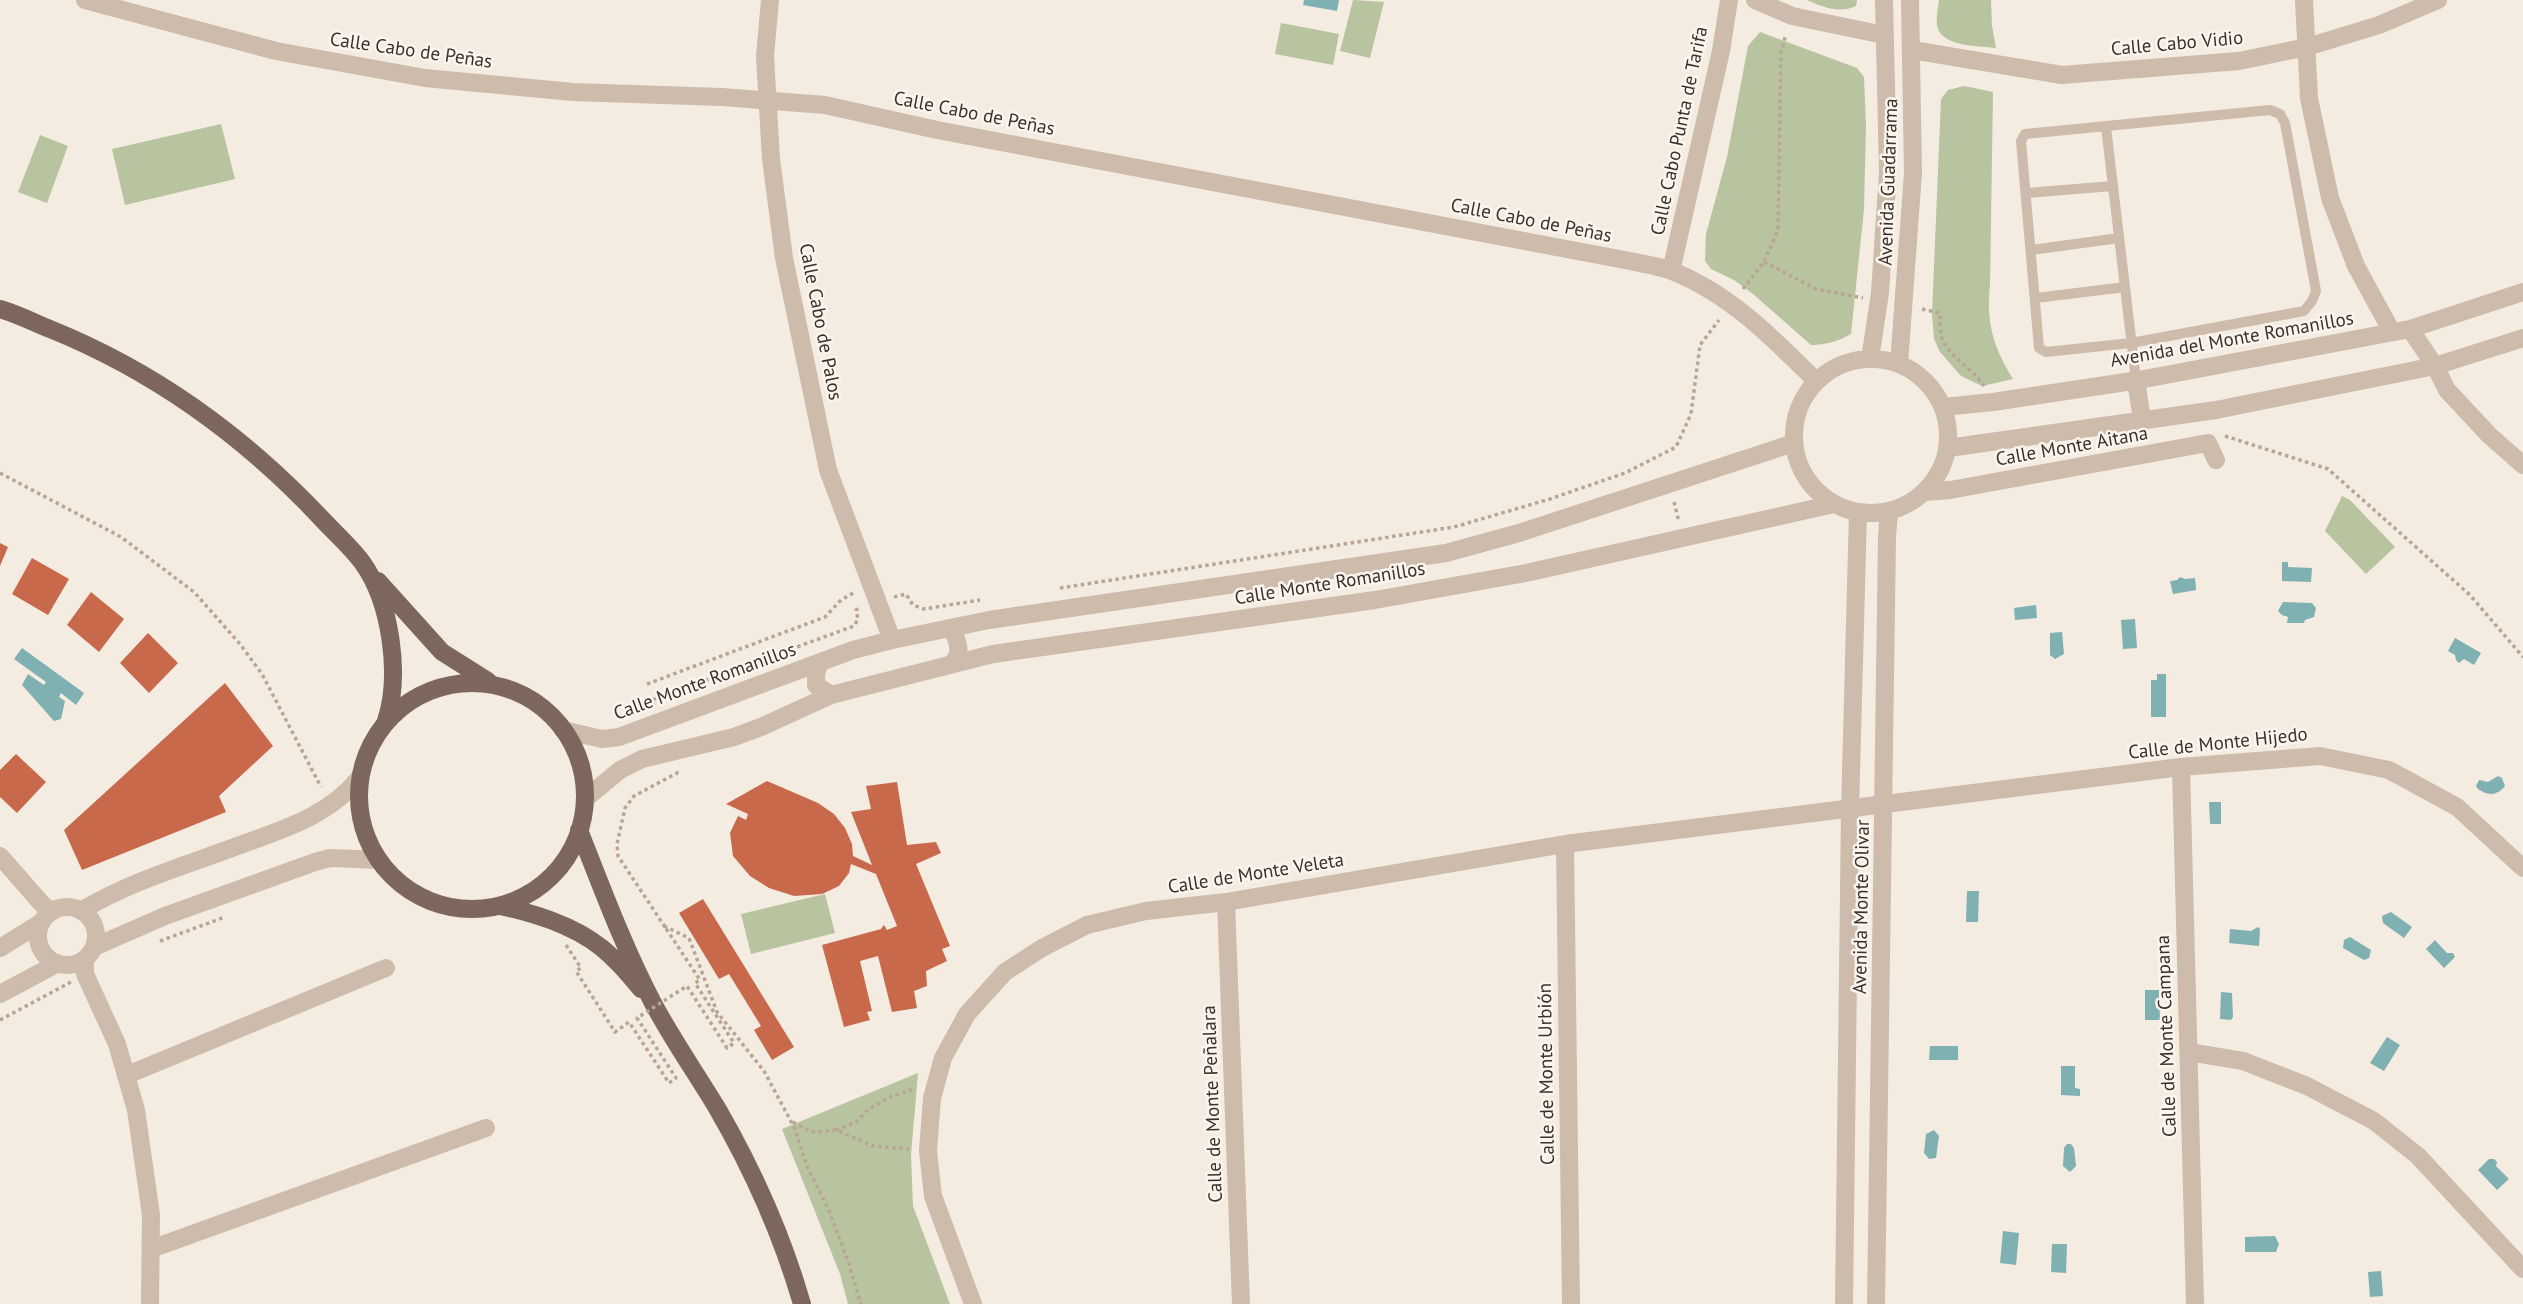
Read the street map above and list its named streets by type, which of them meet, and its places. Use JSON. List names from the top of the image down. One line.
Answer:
{"streets":{"street":["Calle Cabo Vidio","Calle Cabo de Peñas","Calle Cabo Punta de Tarifa","Avenida Guadarrama","Calle Cabo de Palos","Avenida del Monte Romanillos","Calle Monte Aitana","Calle Monte Romanillos","Calle de Monte Hijedo","Calle de Monte Veleta","Avenida Monte Olivar","Calle de Monte Campana","Calle de Monte Urbión","Calle de Monte Peñalara"]},"crossings":[["Calle Cabo Vidio","Avenida Guadarrama"],["Calle Cabo de Peñas","Calle Cabo Punta de Tarifa"],["Calle Cabo de Peñas","Avenida Guadarrama"],["Calle Cabo de Peñas","Calle Cabo de Palos"],["Calle Cabo de Peñas","Avenida del Monte Romanillos"],["Calle Cabo de Peñas","Calle Monte Aitana"],["Calle Cabo de Peñas","Calle Monte Romanillos"],["Calle Cabo de Peñas","Avenida Monte Olivar"],["Avenida Guadarrama","Avenida del Monte Romanillos"],["Avenida Guadarrama","Calle Monte Aitana"],["Avenida Guadarrama","Calle Monte Romanillos"],["Avenida Guadarrama","Avenida Monte Olivar"],["Calle Cabo de Palos","Calle Monte Romanillos"],["Avenida del Monte Romanillos","Calle Monte Aitana"],["Avenida del Monte Romanillos","Calle Monte Romanillos"],["Avenida del Monte Romanillos","Avenida Monte Olivar"],["Calle Monte Aitana","Calle Monte Romanillos"],["Calle Monte Aitana","Avenida Monte Olivar"],["Calle Monte Romanillos","Avenida Monte Olivar"],["Calle de Monte Hijedo","Calle de Monte Veleta"],["Calle de Monte Hijedo","Avenida Monte Olivar"],["Calle de Monte Hijedo","Calle de Monte Campana"],["Calle de Monte Veleta","Avenida Monte Olivar"],["Calle de Monte Veleta","Calle de Monte Urbión"],["Calle de Monte Veleta","Calle de Monte Peñalara"]]}
